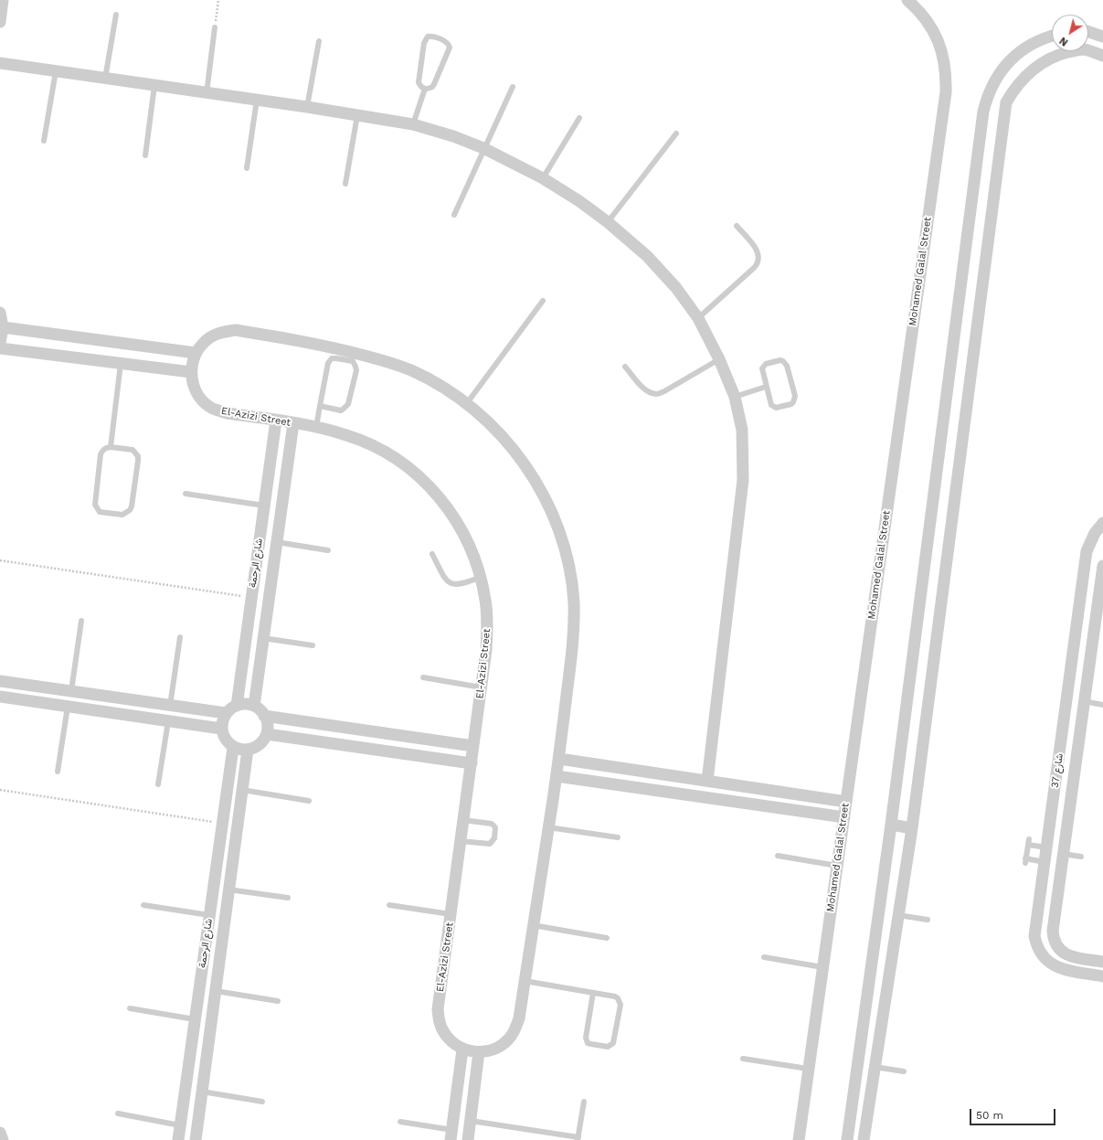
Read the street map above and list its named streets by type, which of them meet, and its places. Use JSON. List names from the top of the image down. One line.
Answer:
{"streets":{"street":["Mohamed Galal Street","El-Azizi Street","شارع الرحمة","شارع 37"]},"crossings":[["El-Azizi Street","شارع الرحمة"]],"scale_bar":"50 m","north":"bottom left"}
